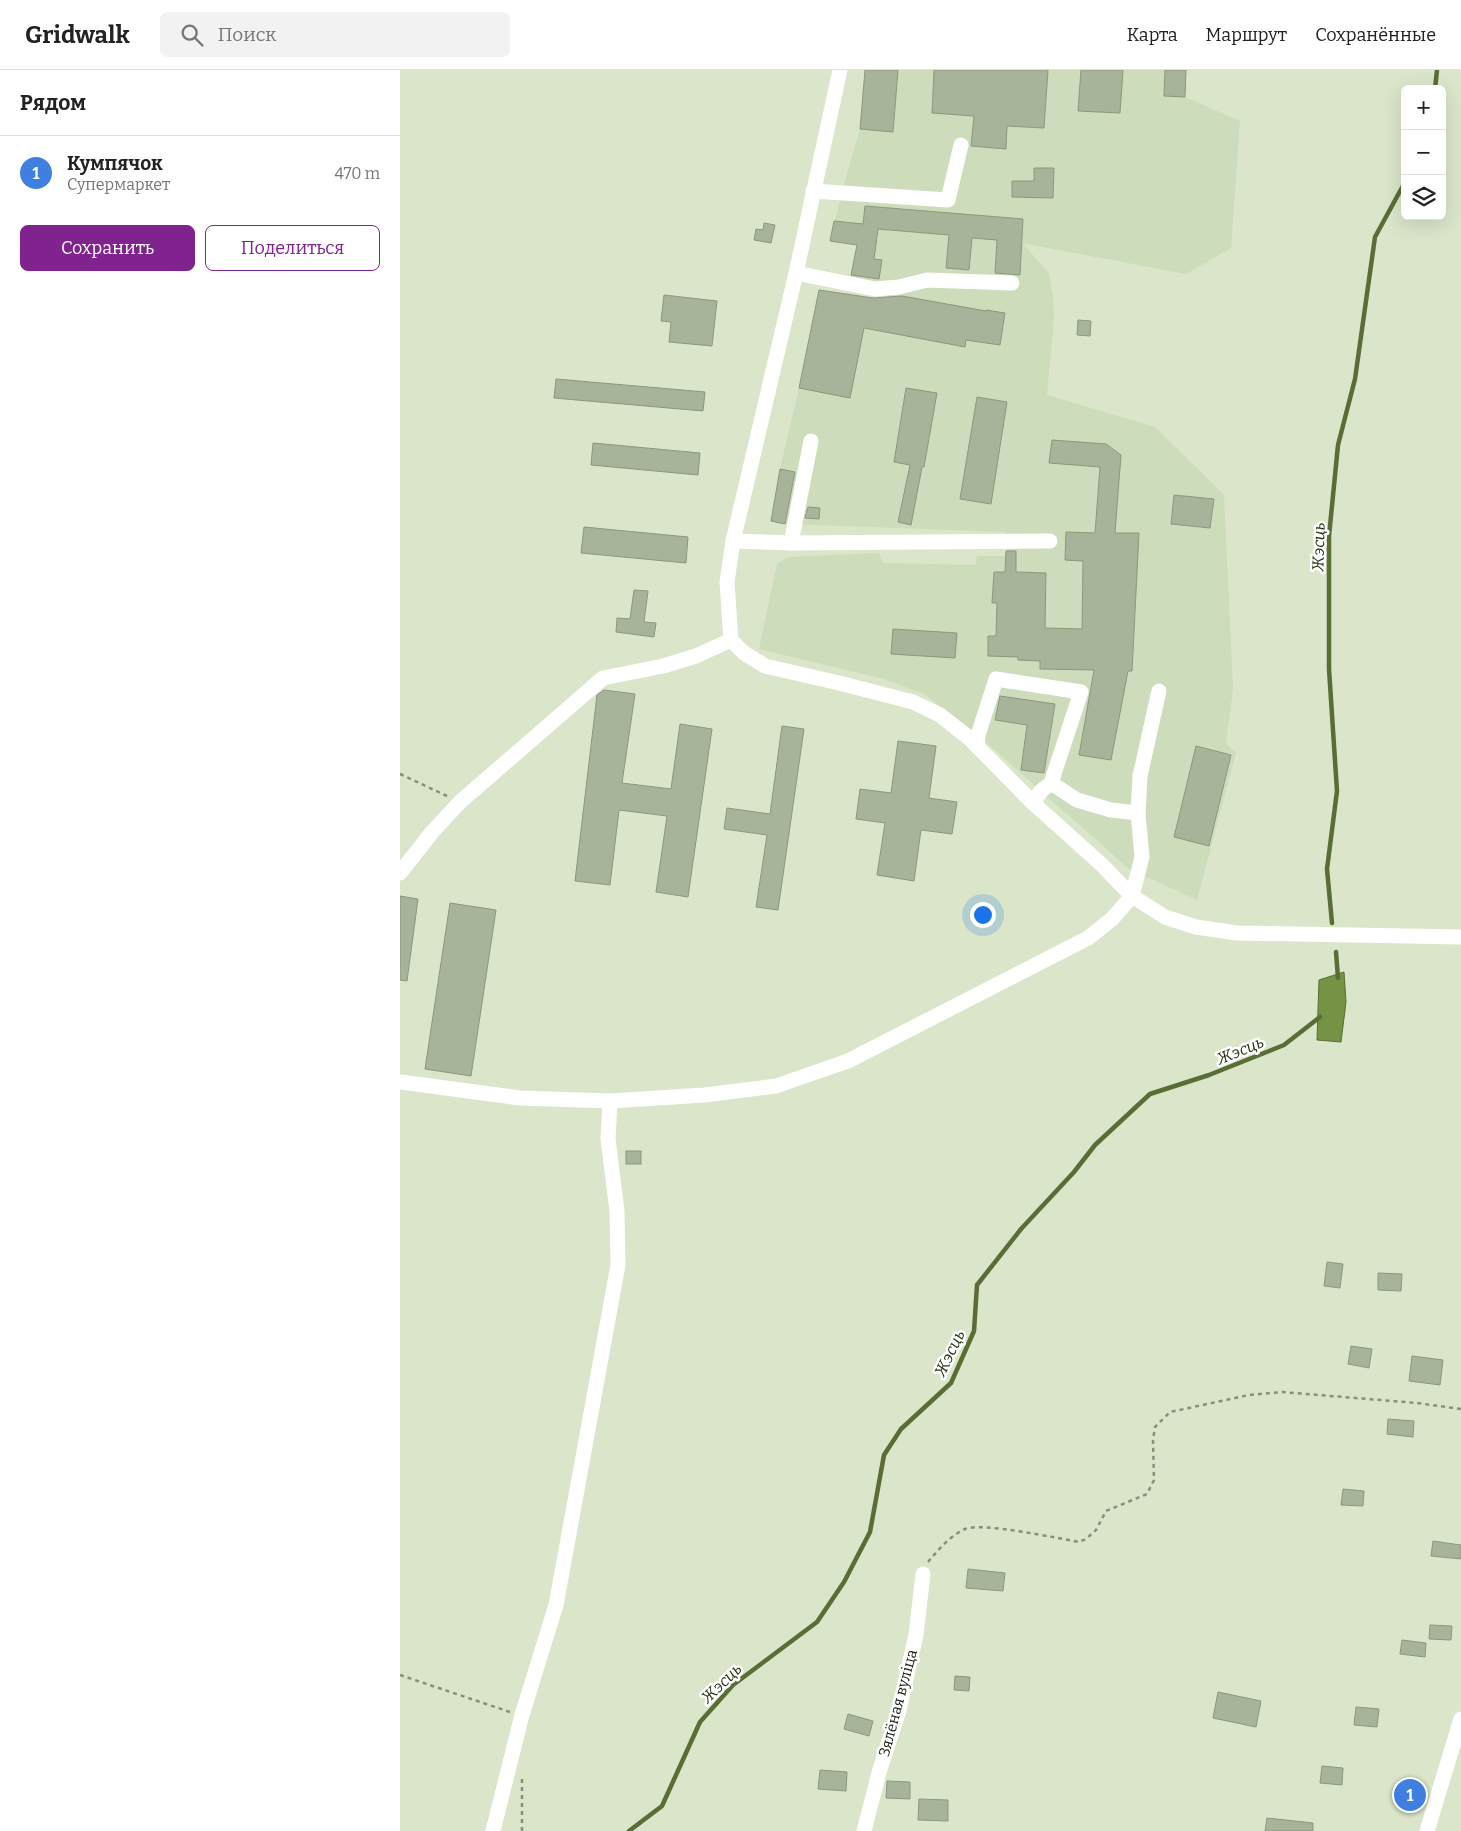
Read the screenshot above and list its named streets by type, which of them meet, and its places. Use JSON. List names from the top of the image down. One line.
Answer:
{"streets":{"street":["Зялёная вуліца"]},"water":["Жэсць"],"page":{"header":"Gridwalk","search":"Поиск","nav":["Карта","Маршрут","Сохранённые"],"heading":"Рядом","map_buttons":["+","−"],"list":[{"mark":"1","name":"Кумпячок","note":"Супермаркет","value":"470 m"}],"buttons":["Сохранить","Поделиться"],"pins":"1"}}
